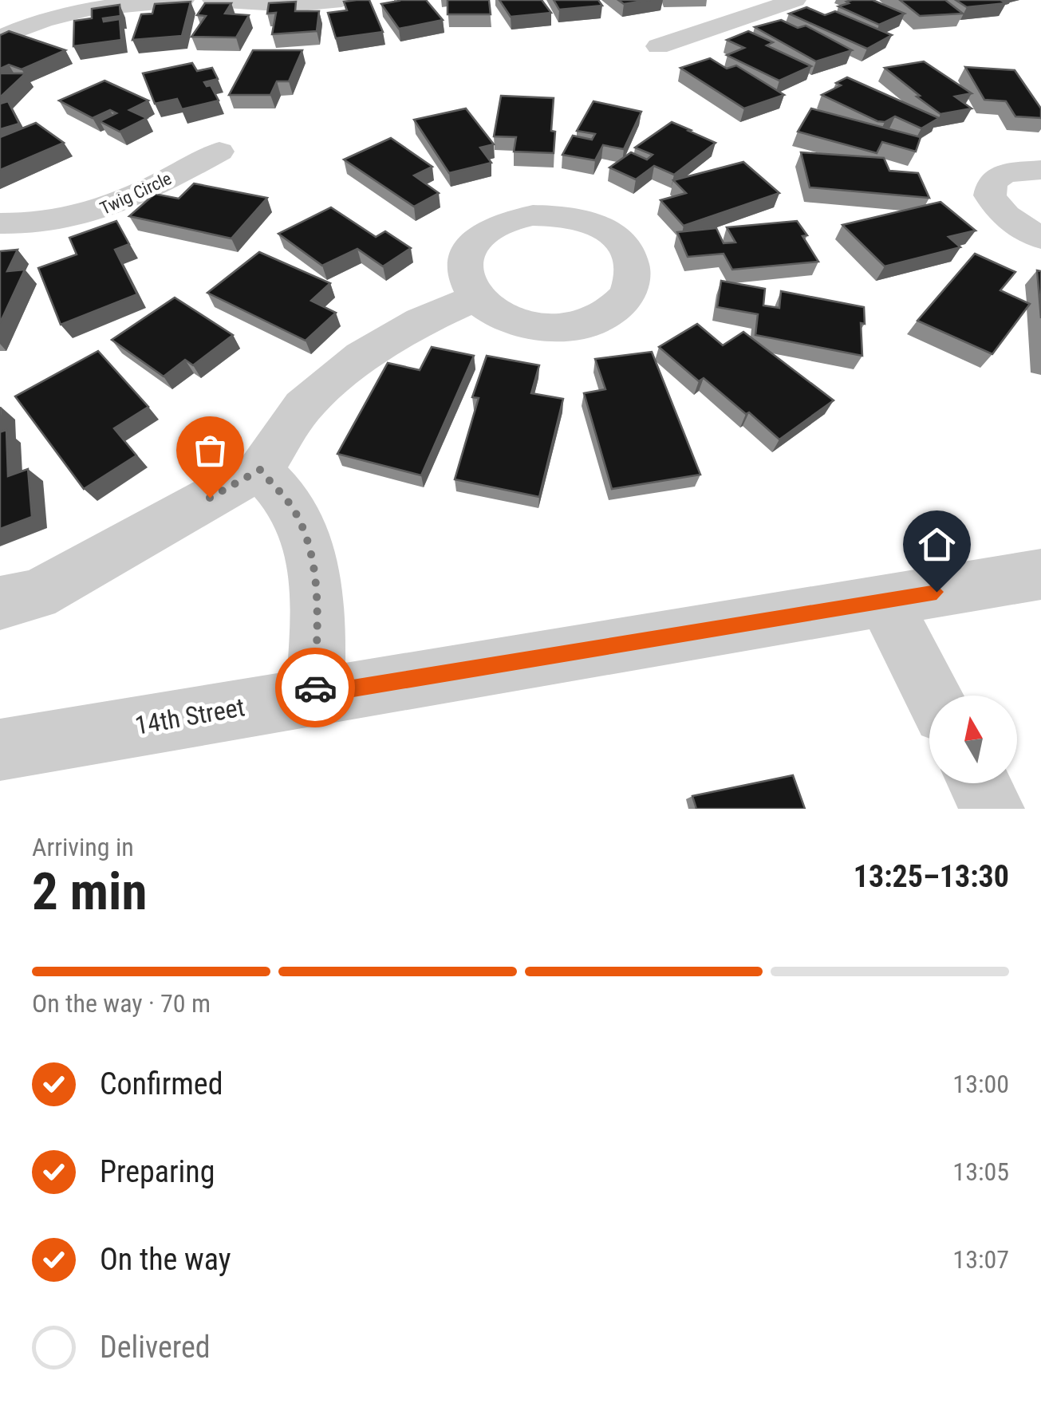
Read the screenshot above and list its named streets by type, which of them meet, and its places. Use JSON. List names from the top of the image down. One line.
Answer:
{"streets":{"street":["Twig Circle","14th Street"]},"north":"top","page":{"heading":["2 min","Arriving in","13:25–13:30"],"bar":"On the way · 70 m","list":[["Confirmed","13:00"],["Preparing","13:05"],["On the way","13:07"],"Delivered"]}}
